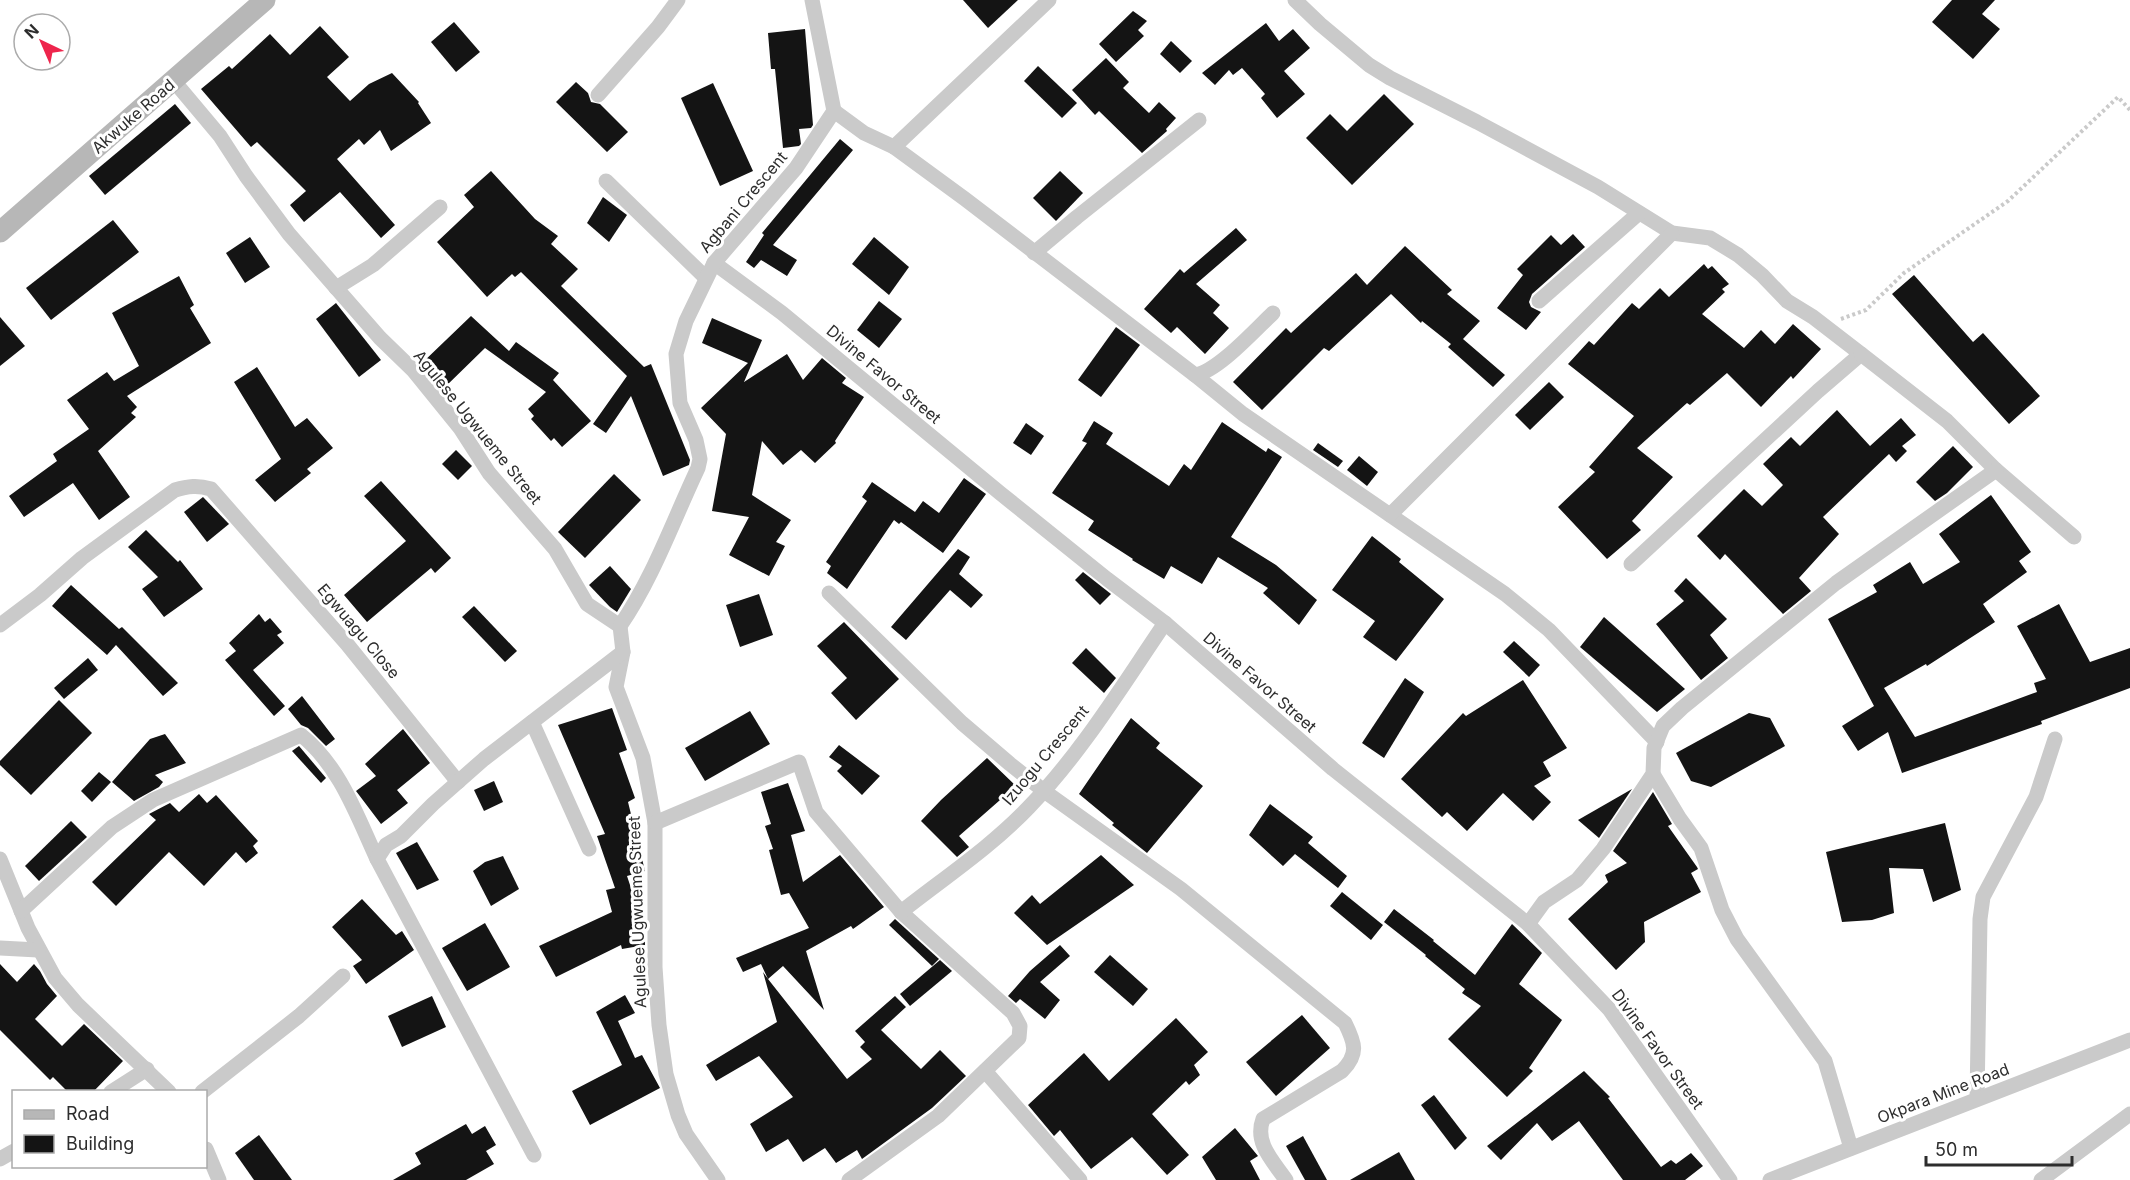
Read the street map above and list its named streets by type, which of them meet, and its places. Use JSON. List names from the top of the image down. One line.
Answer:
{"streets":{"main road":["Akwuke Road"],"street":["Agbani Crescent","Divine Favor Street","Agulese Ugwueme Street","Egwuagu Close","Izuogu Crescent","Okpara Mine Road"]},"crossings":[["Akwuke Road","Agulese Ugwueme Street"],["Agbani Crescent","Divine Favor Street"],["Agbani Crescent","Agulese Ugwueme Street"],["Divine Favor Street","Izuogu Crescent"]],"legend":["Road","Building"],"scale_bar":"50 m","north":"top left"}
